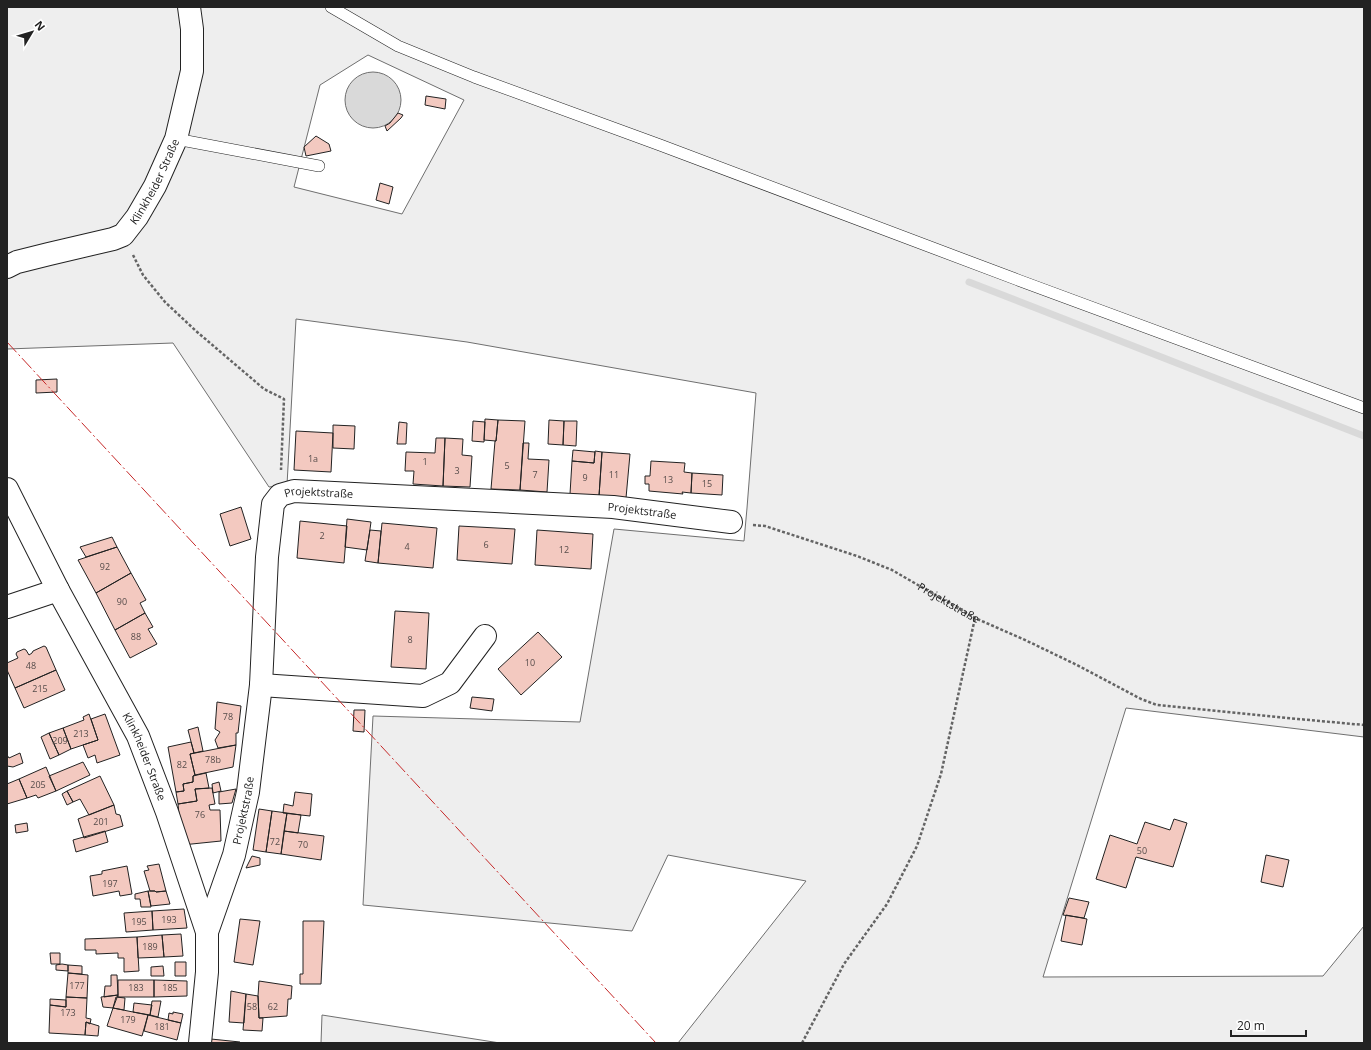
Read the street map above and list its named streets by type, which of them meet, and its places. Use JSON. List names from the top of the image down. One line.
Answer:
{"streets":{"street":["Klinkheider Straße","Projektstraße"]},"crossings":[["Klinkheider Straße","Projektstraße"]],"house_numbers":["1a","1","5","3","7","11","9","13","15","2","6","4","12","92","90","88","8","10","48","215","78","213","209","78b","82","205","76","201","72","70","50","197","193","195","189","177","183","185","58","62","173","179","181"],"scale_bar":"20 m","north":"top right"}
